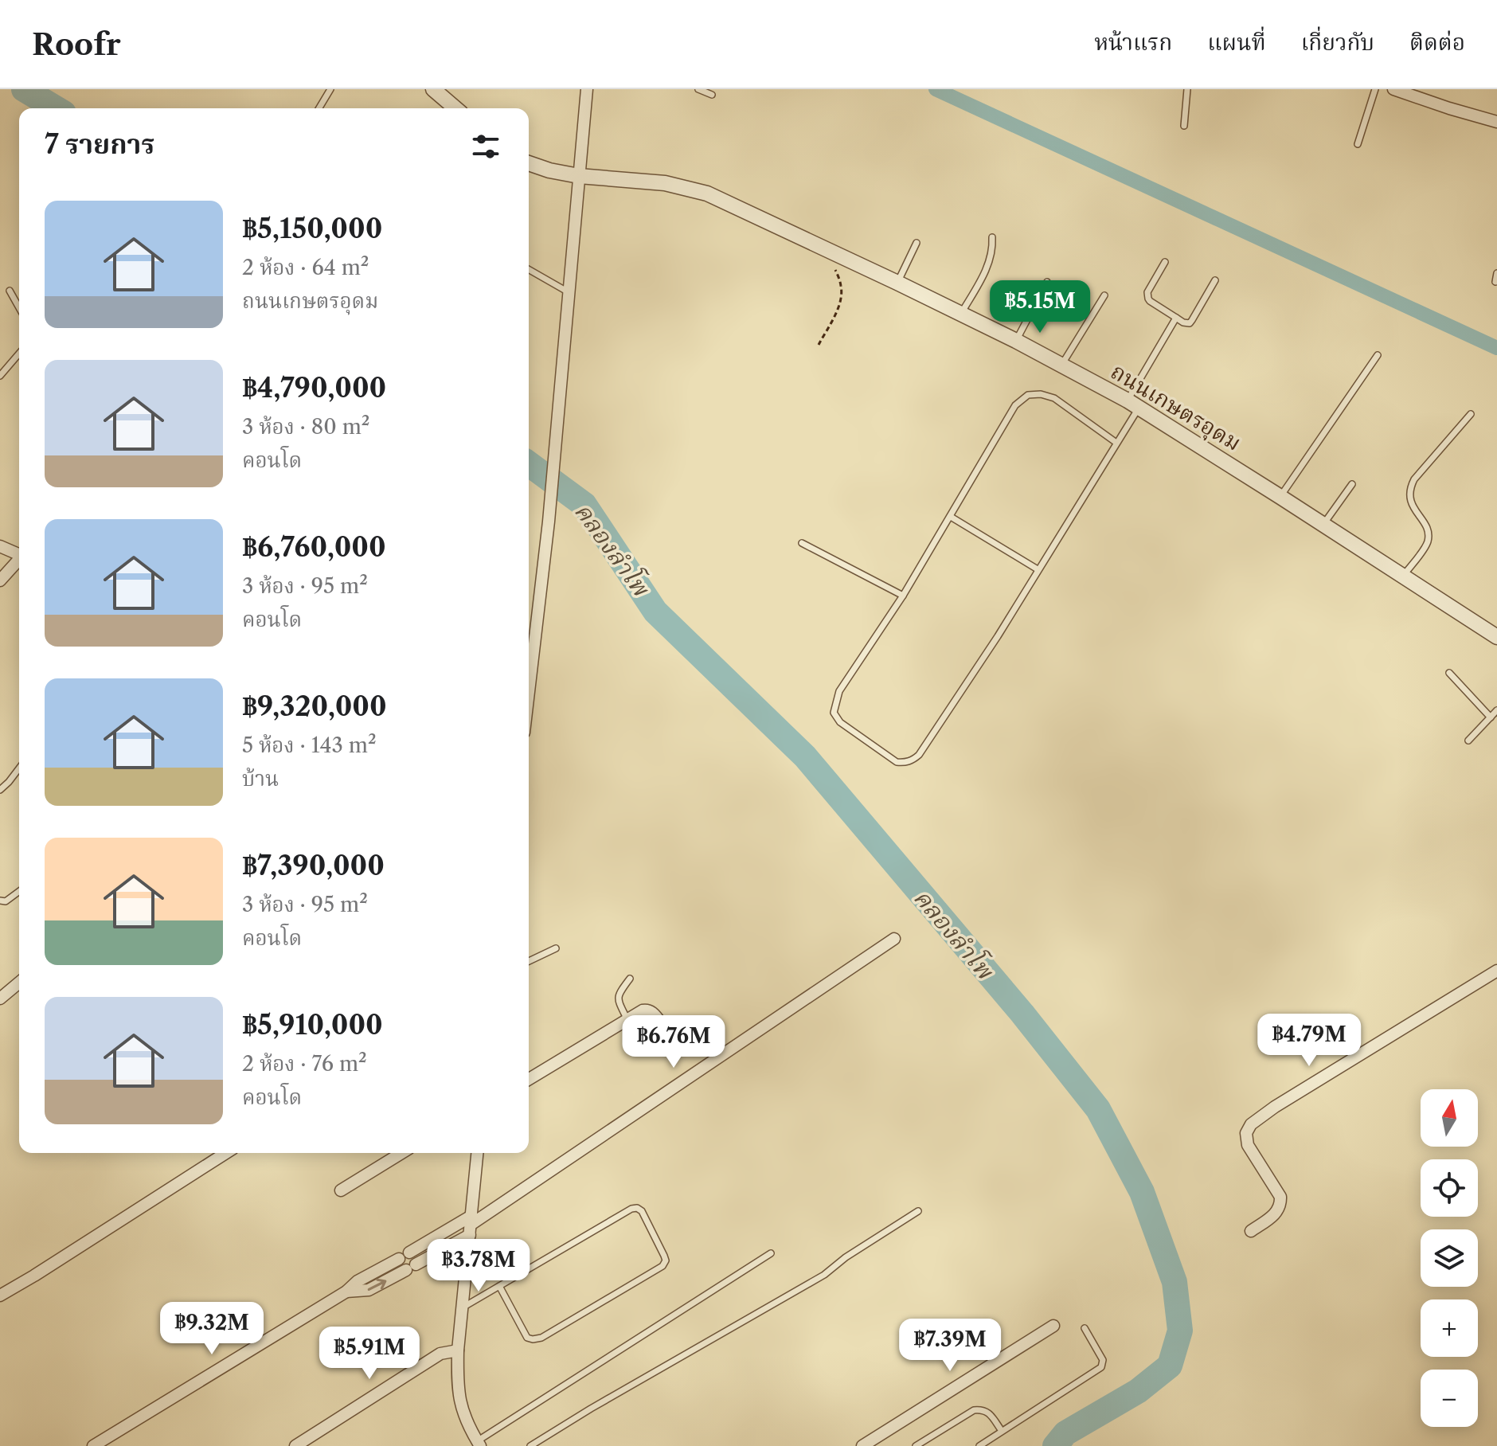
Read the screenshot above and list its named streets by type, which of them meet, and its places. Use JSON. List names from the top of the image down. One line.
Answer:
{"streets":{"street":["ถนนเกษตรอุดม"]},"water":["คลองลำโพ"],"north":"top","page":{"header":"Roofr","nav":["หน้าแรก","แผนที่","เกี่ยวกับ","ติดต่อ"],"heading":"7 รายการ","list":[{"name":"฿5,150,000","note":"2 ห้อง · 64 m² · ถนนเกษตรอุดม"},{"name":"฿4,790,000","note":"3 ห้อง · 80 m² · คอนโด"},{"name":"฿6,760,000","note":"3 ห้อง · 95 m² · คอนโด"},{"name":"฿9,320,000","note":"5 ห้อง · 143 m² · บ้าน"},{"name":"฿7,390,000","note":"3 ห้อง · 95 m² · คอนโด"},{"name":"฿5,910,000","note":"2 ห้อง · 76 m² · คอนโด"}],"price":["฿5.15M","฿4.79M","฿6.76M","฿3.78M","฿9.32M","฿7.39M","฿5.91M"],"map_buttons":["+","−"]}}
